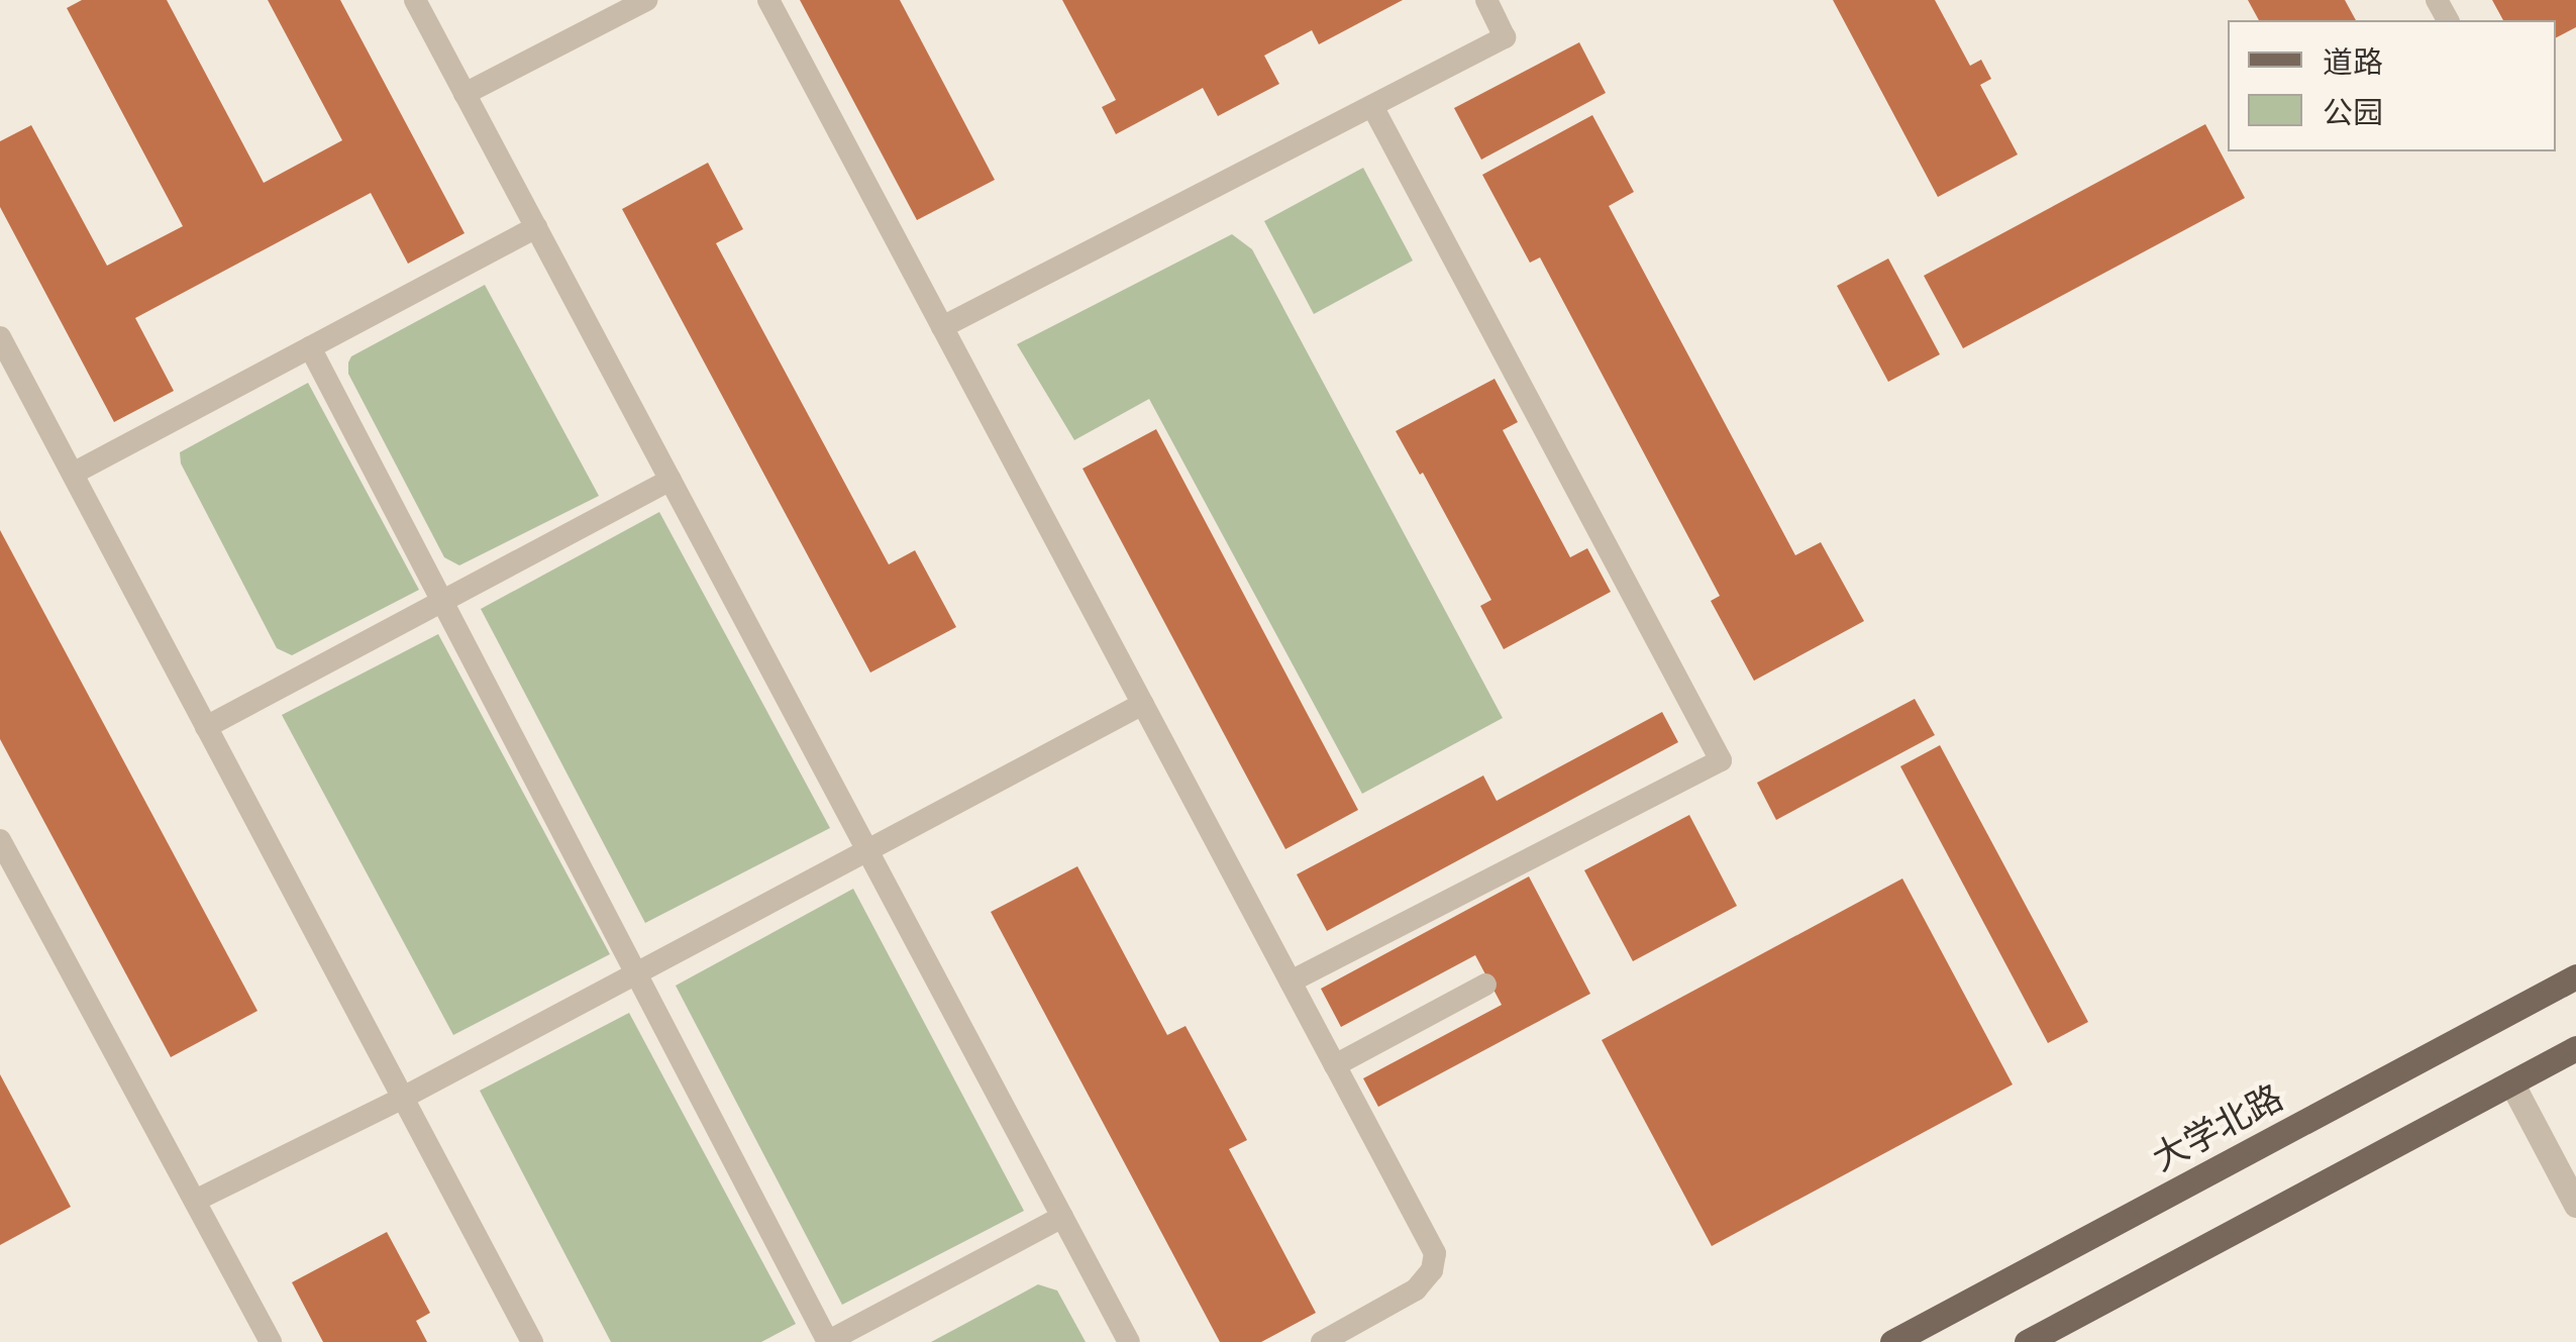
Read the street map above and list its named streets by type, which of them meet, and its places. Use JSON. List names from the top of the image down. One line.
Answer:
{"streets":{"main road":["大学北路"]},"legend":["道路","公园"]}
